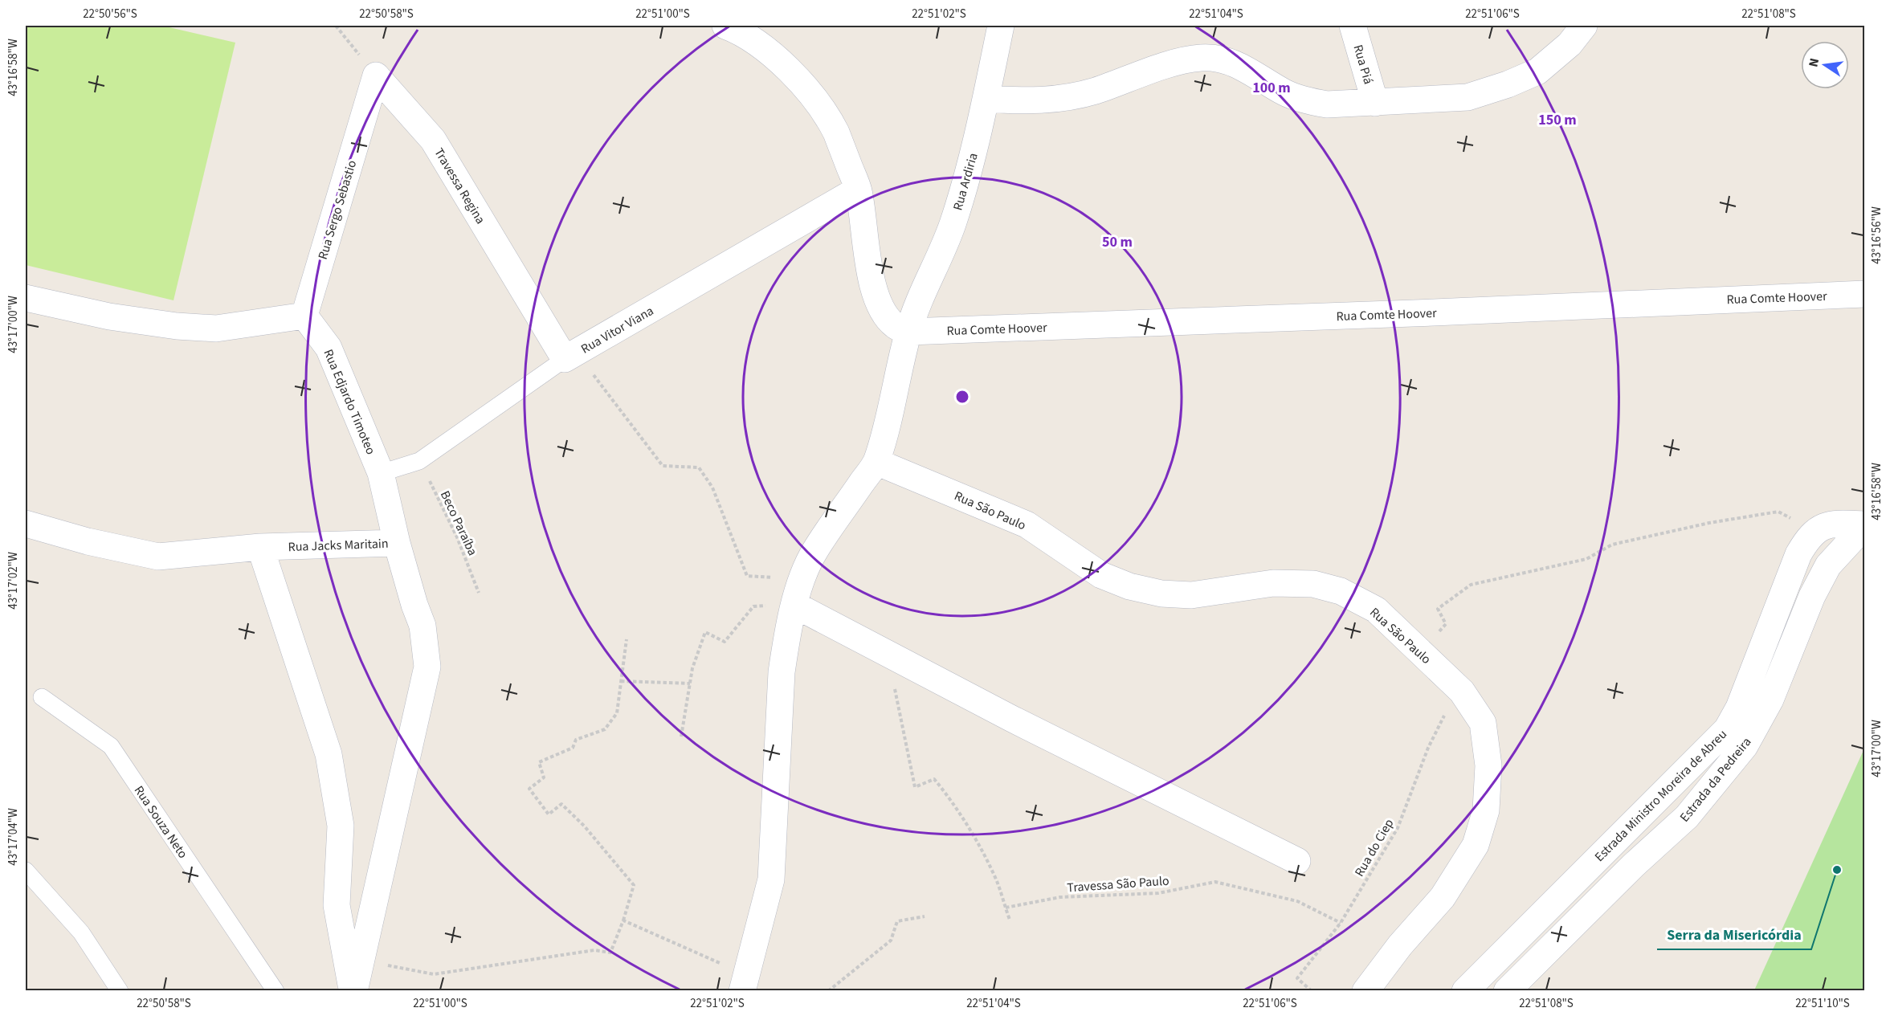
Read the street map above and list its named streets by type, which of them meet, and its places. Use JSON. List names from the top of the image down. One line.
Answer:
{"streets":{"street":["Rua Piá","Rua Ardiria","Travessa Regina","Rua Sergo Sebastio","Rua Comte Hoover","Rua Vitor Viana","Rua Edjardo Timoteo","Rua São Paulo","Rua Jacks Maritain","Estrada da Pedreira","Estrada Ministro Moreira de Abreu"],"lane":["Rua Souza Neto"],"path":["Beco Paraíba","Rua do Ciep","Travessa São Paulo"]},"crossings":[["Rua Ardiria","Rua Comte Hoover"],["Rua Ardiria","Rua São Paulo"],["Travessa Regina","Rua Sergo Sebastio"],["Travessa Regina","Rua Vitor Viana"],["Rua Sergo Sebastio","Rua Edjardo Timoteo"],["Rua Vitor Viana","Rua Edjardo Timoteo"],["Rua Vitor Viana","Beco Paraíba"],["Rua Edjardo Timoteo","Rua Jacks Maritain"],["Rua do Ciep","Travessa São Paulo"]],"places":["Serra da Misericórdia"],"north":"left","coordinates":["22°50'56\"S","22°50'58\"S","22°51'00\"S","22°51'02\"S","22°51'04\"S","22°51'06\"S","22°51'08\"S","43°16'58\"W","43°16'56\"W","43°17'00\"W","43°17'02\"W","43°17'04\"W","22°51'10\"S"],"rings":["100 m","150 m","50 m"]}
